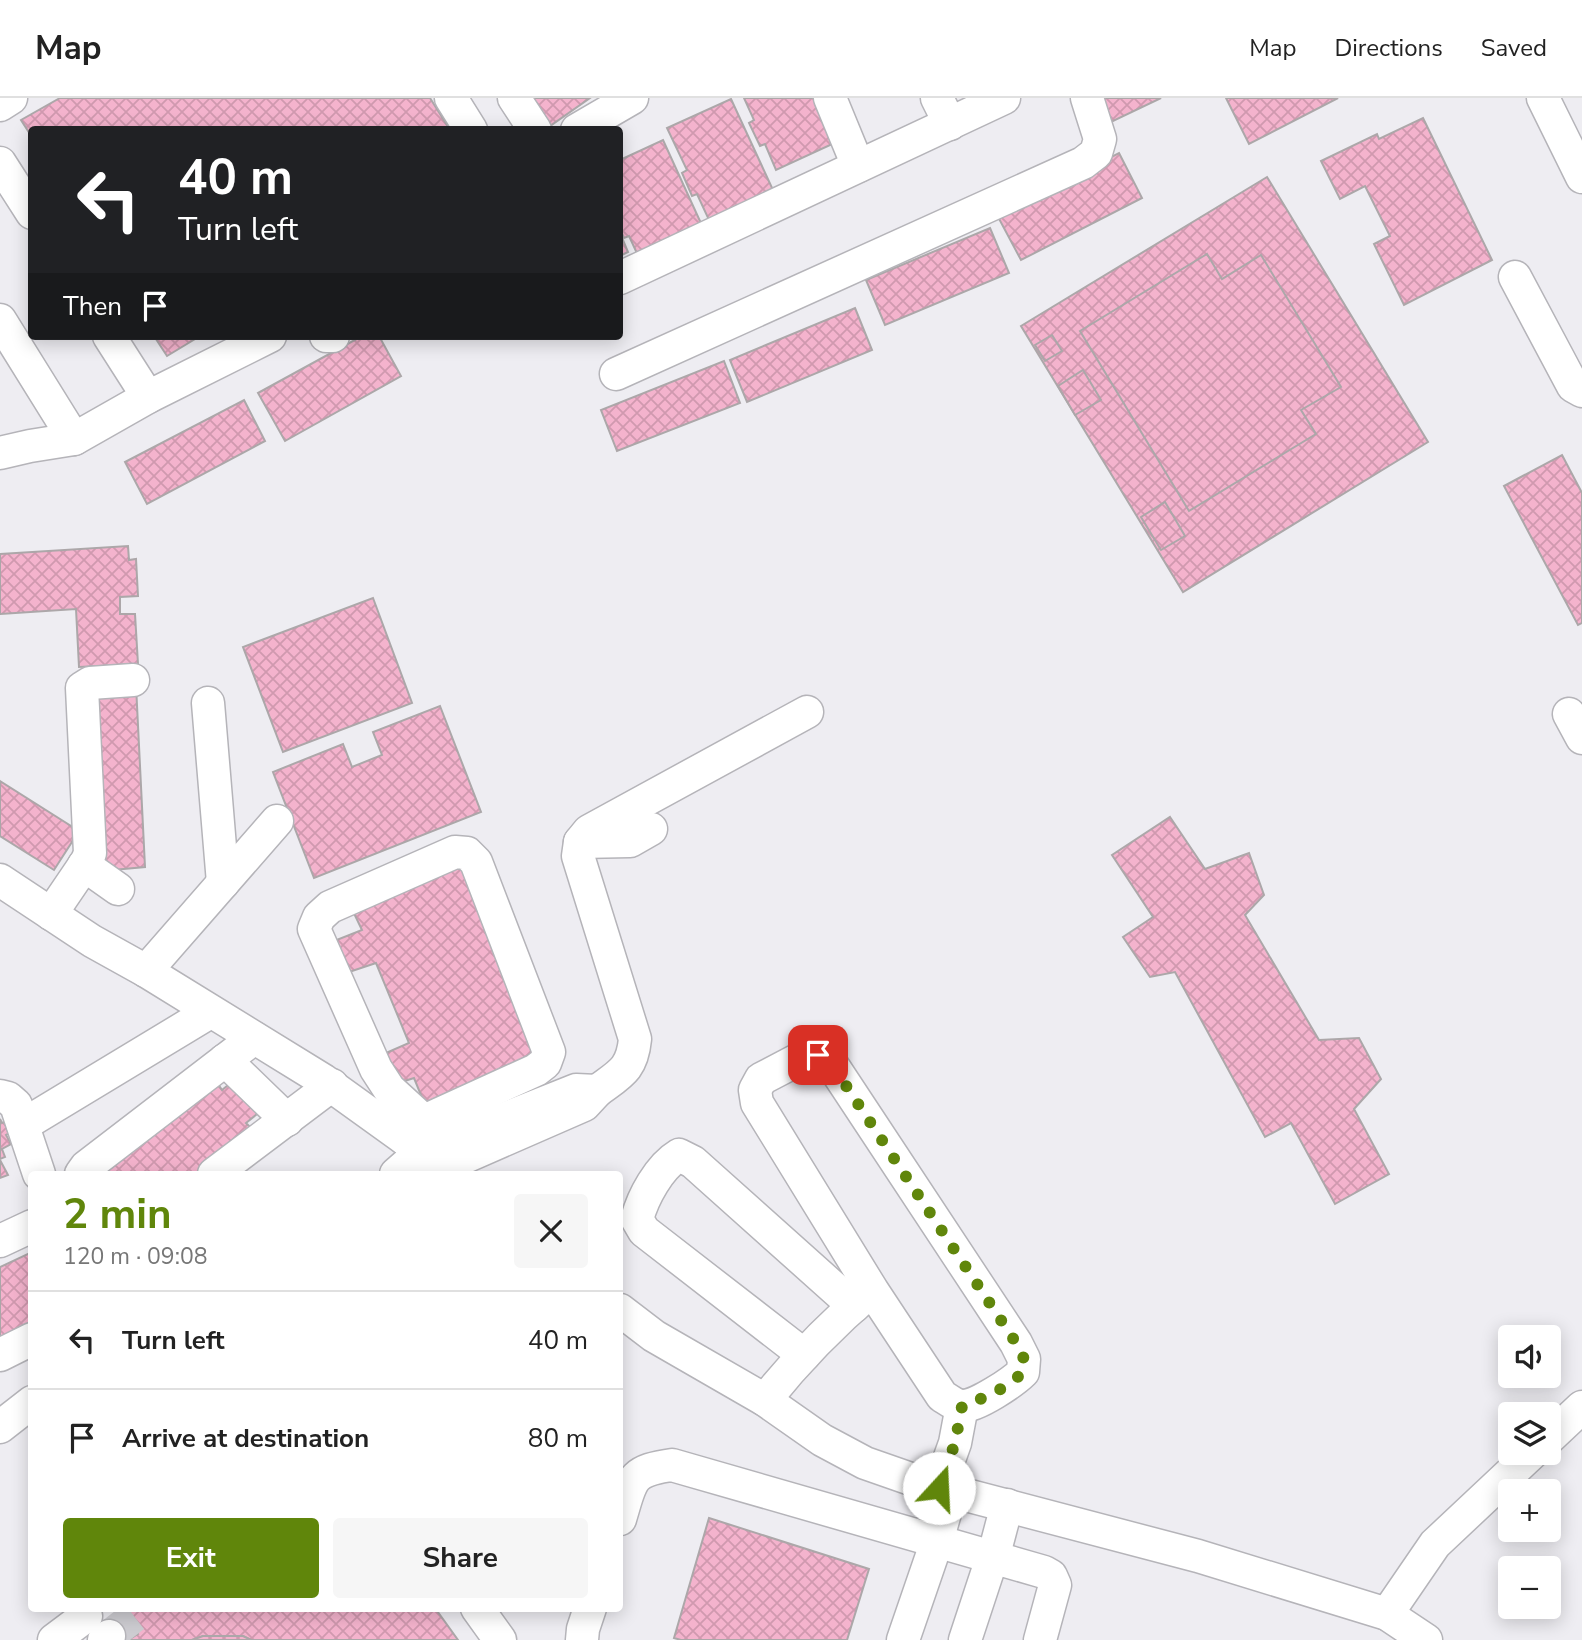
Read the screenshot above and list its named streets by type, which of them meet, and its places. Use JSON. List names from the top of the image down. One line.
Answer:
{"page":{"header":"Map","nav":["Map","Directions","Saved"],"turn":["40 m","Turn left"],"then":"Then","heading":["2 min","120 m · 09:08"],"list":[{"name":"Turn left","value":"40 m"},{"name":"Arrive at destination","value":"80 m"}],"map_buttons":["+","−"],"buttons":["Exit","Share"]}}
